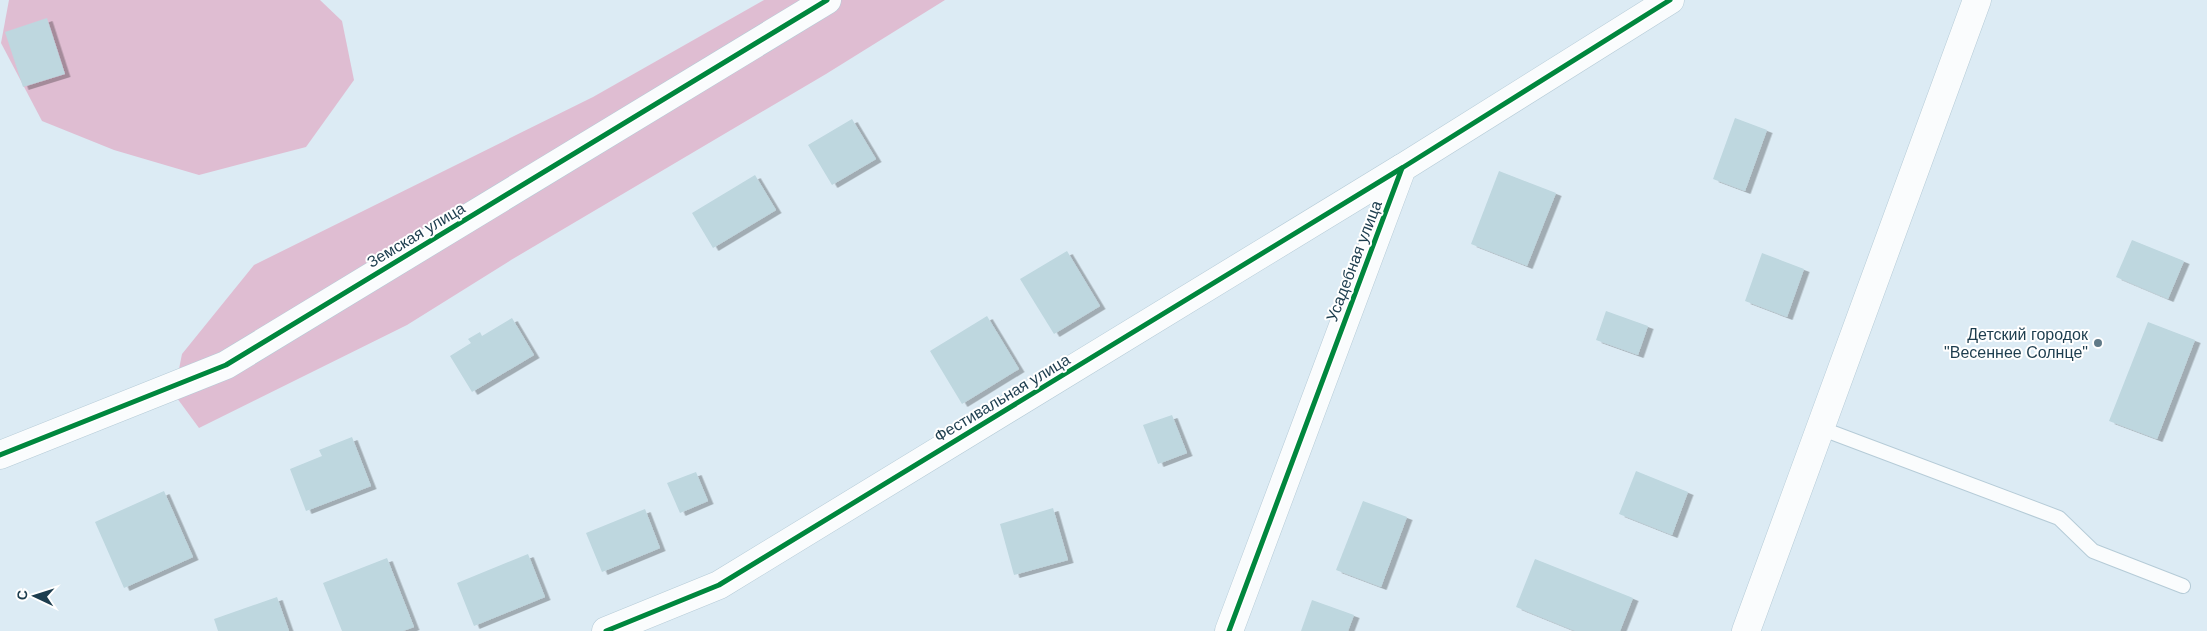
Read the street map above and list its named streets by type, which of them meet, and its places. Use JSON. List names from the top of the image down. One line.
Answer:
{"streets":{"street":["Земская улица","Усадебная улица","Фестивальная улица"]},"crossings":[["Усадебная улица","Фестивальная улица"]],"places":["Детский городок \"Весеннее Солнце\""],"north":"left"}
